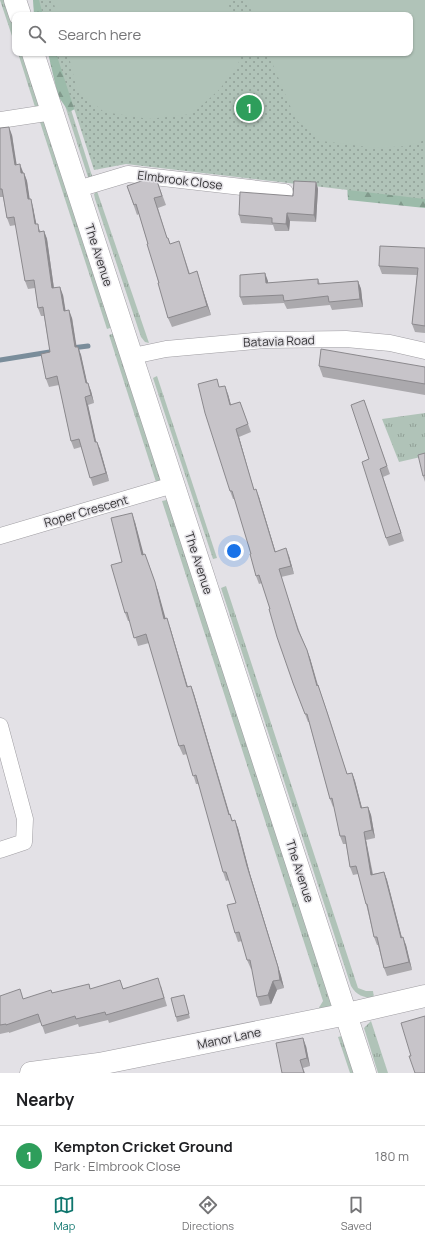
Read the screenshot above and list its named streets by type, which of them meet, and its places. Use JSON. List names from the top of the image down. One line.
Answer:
{"streets":{"street":["Elmbrook Close","The Avenue","Batavia Road","Roper Crescent","Manor Lane"]},"crossings":[["Elmbrook Close","The Avenue"],["The Avenue","Batavia Road"],["The Avenue","Roper Crescent"],["The Avenue","Manor Lane"]],"page":{"search":"Search here","pins":"1","heading":"Nearby","list":[{"mark":"1","name":"Kempton Cricket Ground","note":"Park · Elmbrook Close","value":"180 m"}],"nav":["Map","Directions","Saved"]}}
